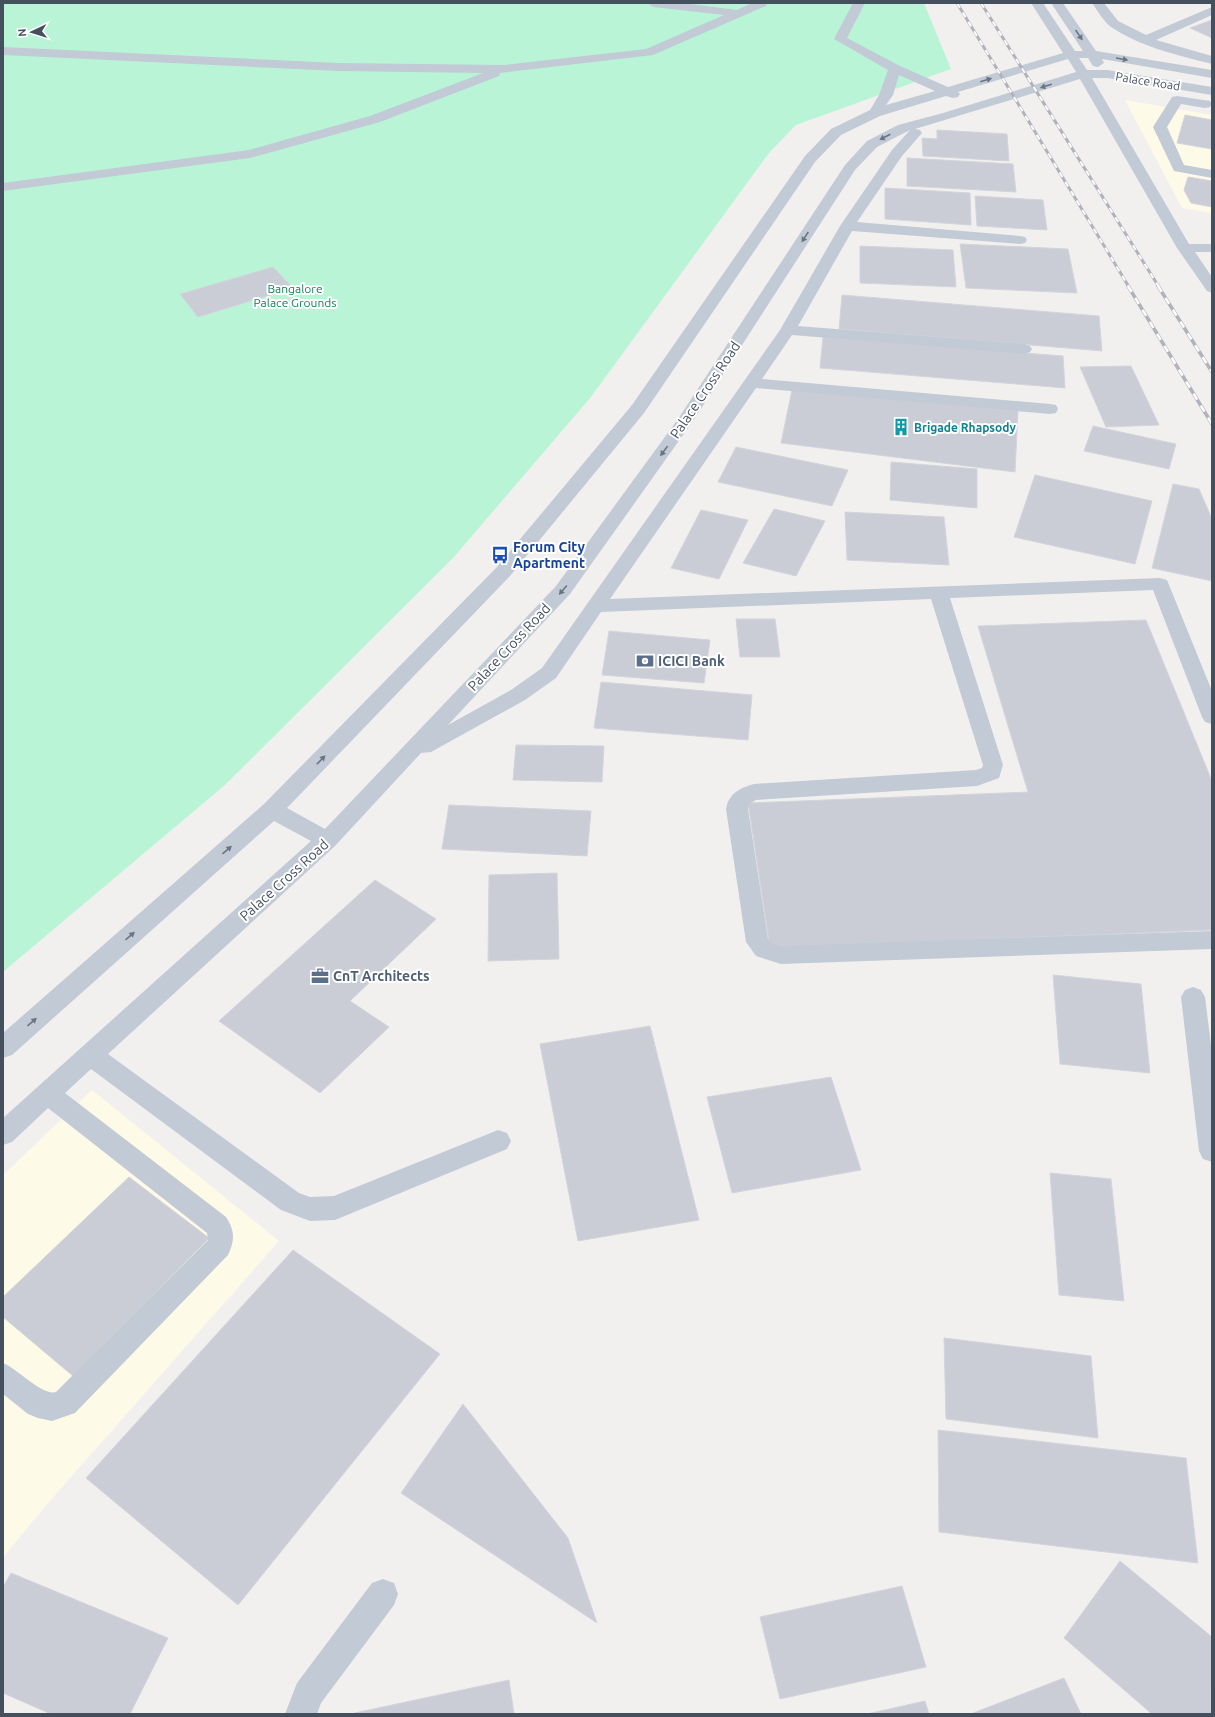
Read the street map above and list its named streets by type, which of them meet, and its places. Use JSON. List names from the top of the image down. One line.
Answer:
{"streets":{"street":["Palace Road","Palace Cross Road"]},"crossings":[["Palace Road","Palace Cross Road"]],"parks":["Bangalore Palace Grounds"],"places":{"building":["Brigade Rhapsody"],"bus stop":["Forum City Apartment"],"bank":["ICICI Bank"],"office":["CnT Architects"]},"north":"left"}
